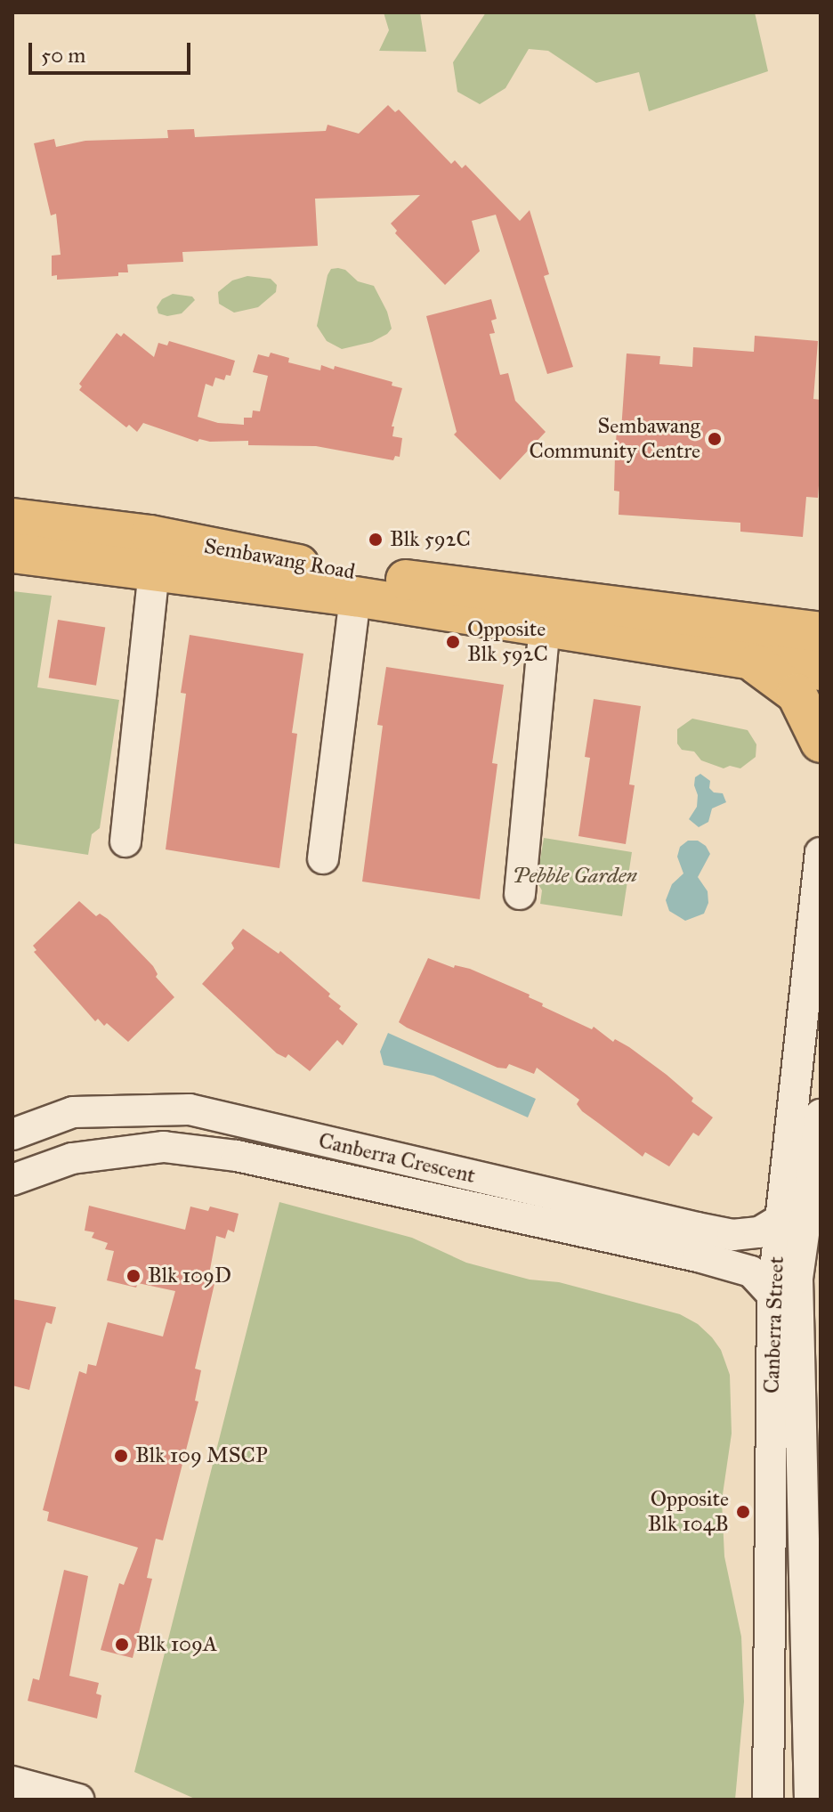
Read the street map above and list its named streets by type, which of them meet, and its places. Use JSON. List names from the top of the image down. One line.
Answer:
{"streets":{"main road":["Sembawang Road"],"street":["Canberra Crescent","Canberra Street"]},"crossings":[["Canberra Crescent","Canberra Street"]],"parks":["Pebble Garden"],"places":["Sembawang Community Centre","Blk 592C","Opposite Blk 592C","Blk 109D","Blk 109 MSCP","Opposite Blk 104B","Blk 109A"],"scale_bar":"50 m"}
